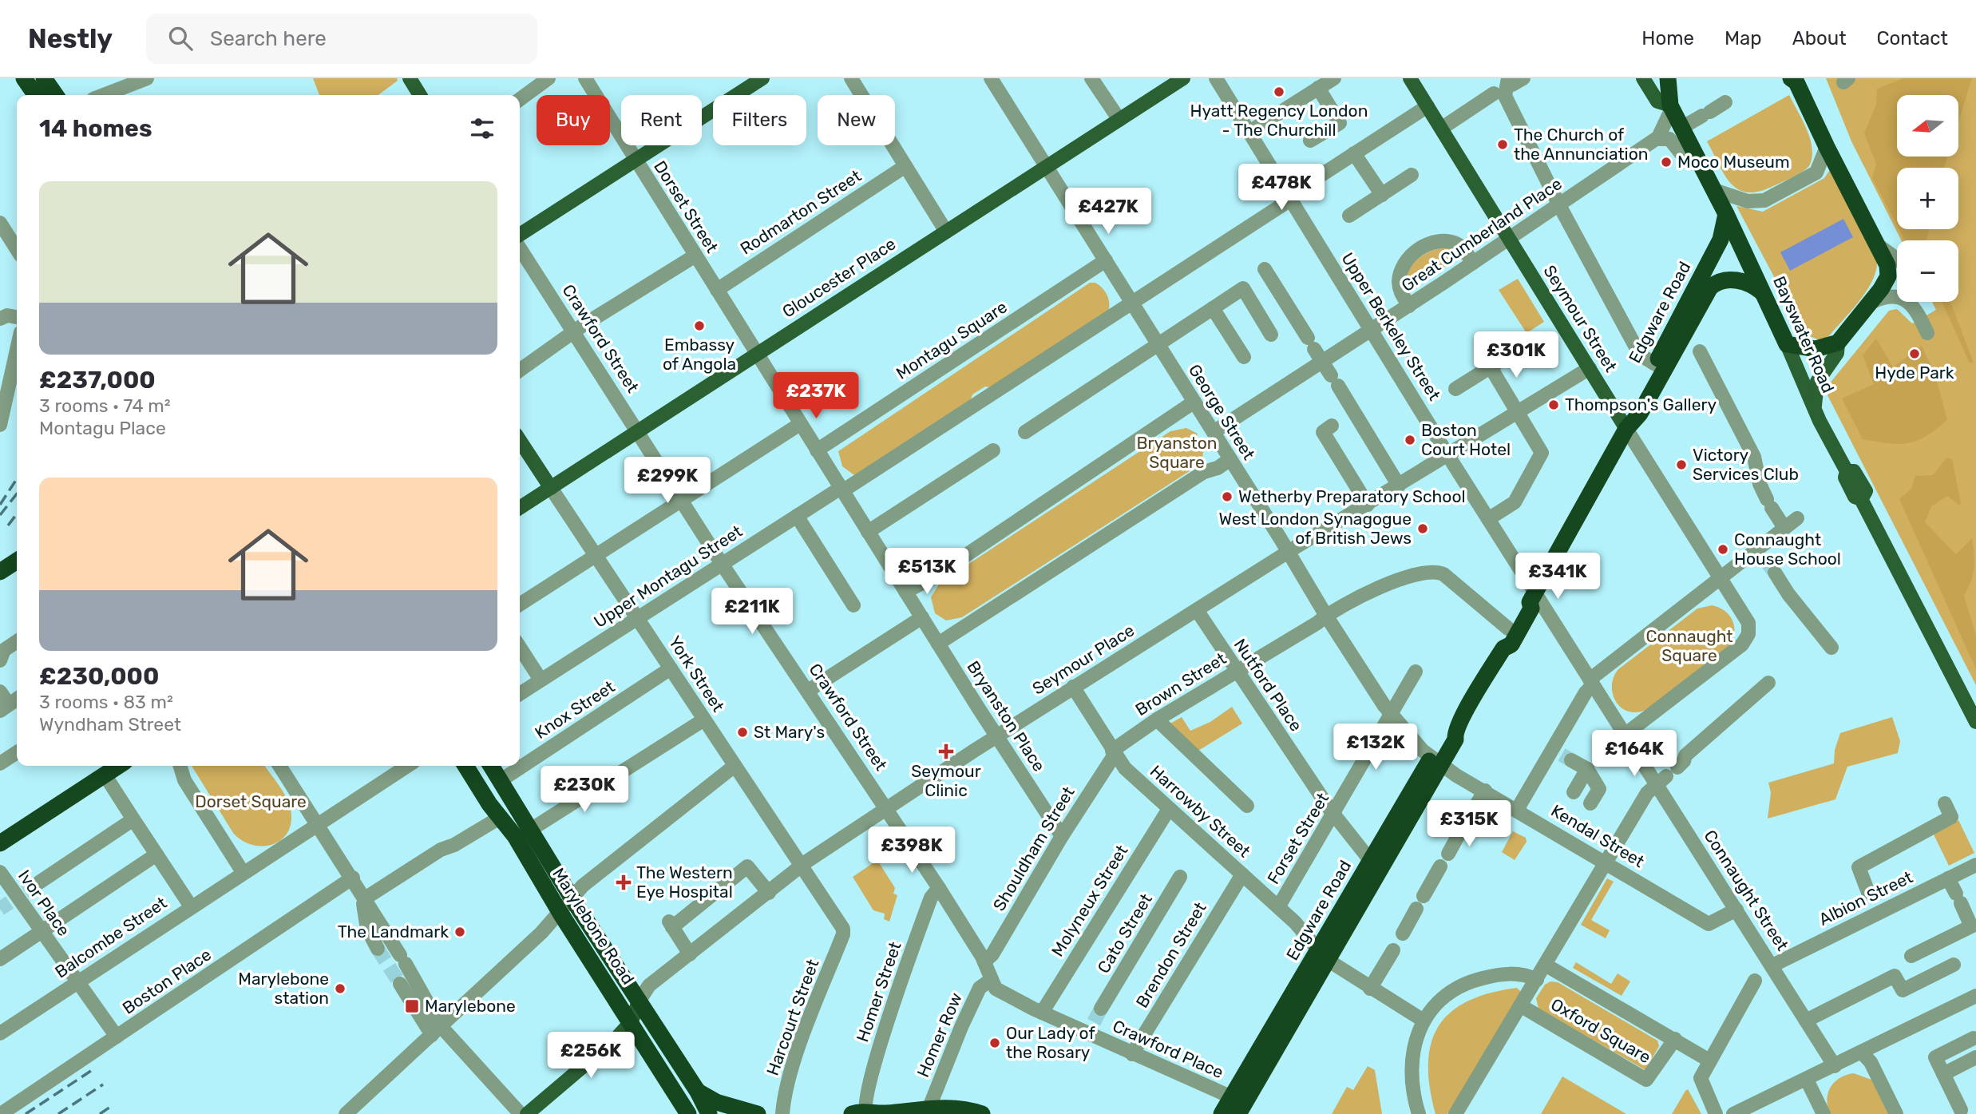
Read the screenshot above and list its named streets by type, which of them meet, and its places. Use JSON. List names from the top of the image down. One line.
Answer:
{"streets":{"highway":["Edgware Road","Bayswater Road","Marylebone Road"],"main road":["Gloucester Place","Seymour Street","Seymour Place","York Street"],"street":["Dorset Street","Rodmarton Street","Great Cumberland Place","Upper Berkeley Street","Crawford Street","Montagu Square","George Street","Upper Montagu Street","Brown Street","Nutford Place","Knox Street","Bryanston Place","Harrowby Street","Kendal Street","Forset Street","Shouldham Street","Connaught Street","Albion Street","Molyneux Street","Ivor Place","Cato Street","Balcombe Street","Brendon Street","Boston Place","Homer Street","Harcourt Street","Oxford Square","Homer Row","Crawford Place"]},"crossings":[["Dorset Street","Rodmarton Street"],["Dorset Street","Gloucester Place"],["Dorset Street","Montagu Square"],["Dorset Street","Upper Montagu Street"],["Great Cumberland Place","Seymour Street"],["Great Cumberland Place","Upper Berkeley Street"],["Great Cumberland Place","George Street"],["Gloucester Place","Crawford Street"],["Gloucester Place","George Street"],["Gloucester Place","York Street"],["Edgware Road","Seymour Street"],["Edgware Road","Upper Berkeley Street"],["Edgware Road","Bayswater Road"],["Edgware Road","George Street"],["Edgware Road","Brown Street"],["Edgware Road","Nutford Place"],["Edgware Road","Harrowby Street"],["Edgware Road","Kendal Street"],["Edgware Road","Crawford Place"],["Seymour Street","Seymour Place"],["Upper Berkeley Street","Seymour Place"],["Crawford Street","Upper Montagu Street"],["Crawford Street","Seymour Place"],["Crawford Street","Shouldham Street"],["Crawford Street","Homer Street"],["Montagu Square","George Street"],["George Street","Seymour Place"],["George Street","Brown Street"],["George Street","Kendal Street"],["George Street","Forset Street"],["Upper Montagu Street","York Street"],["Seymour Place","York Street"],["Seymour Place","Nutford Place"],["Seymour Place","Bryanston Place"],["Seymour Place","Harrowby Street"],["Seymour Place","Marylebone Road"],["York Street","Knox Street"],["York Street","Harcourt Street"],["Brown Street","Nutford Place"],["Brown Street","Harrowby Street"],["Brown Street","Shouldham Street"],["Nutford Place","Forset Street"],["Knox Street","Marylebone Road"],["Bryanston Place","Shouldham Street"],["Harrowby Street","Forset Street"],["Harrowby Street","Shouldham Street"],["Harrowby Street","Molyneux Street"],["Harrowby Street","Brendon Street"],["Kendal Street","Connaught Street"],["Kendal Street","Oxford Square"],["Connaught Street","Albion Street"],["Connaught Street","Oxford Square"],["Molyneux Street","Crawford Place"],["Ivor Place","Balcombe Street"],["Ivor Place","Boston Place"],["Brendon Street","Crawford Place"],["Homer Row","Crawford Place"]],"parks":["Bryanston Square","Connaught Square","Dorset Square"],"places":{"other":["Hyatt Regency London - The Churchill","The Church of the Annunciation","Moco Museum","Embassy of Angola","Hyde Park","Thompson's Gallery","Boston Court Hotel","Victory Services Club","Wetherby Preparatory School","West London Synagogue of British Jews","Connaught House School","St Mary's","The Landmark","Marylebone station","Our Lady of the Rosary"],"health":["Seymour Clinic","The Western Eye Hospital"],"transit":["Marylebone"]},"north":"left","page":{"header":"Nestly","search":"Search here","nav":["Home","Map","About","Contact"],"map_buttons":["+","−"],"chip":["Buy","Rent","Filters","New"],"heading":"14 homes","list":[{"name":"£237,000","note":"3 rooms · 74 m² · Montagu Place"},{"name":"£230,000","note":"3 rooms · 83 m² · Wyndham Street"}],"price":["£478K","£427K","£301K","£237K","£299K","£513K","£341K","£211K","£132K","£164K","£230K","£315K","£398K","£256K"]}}
